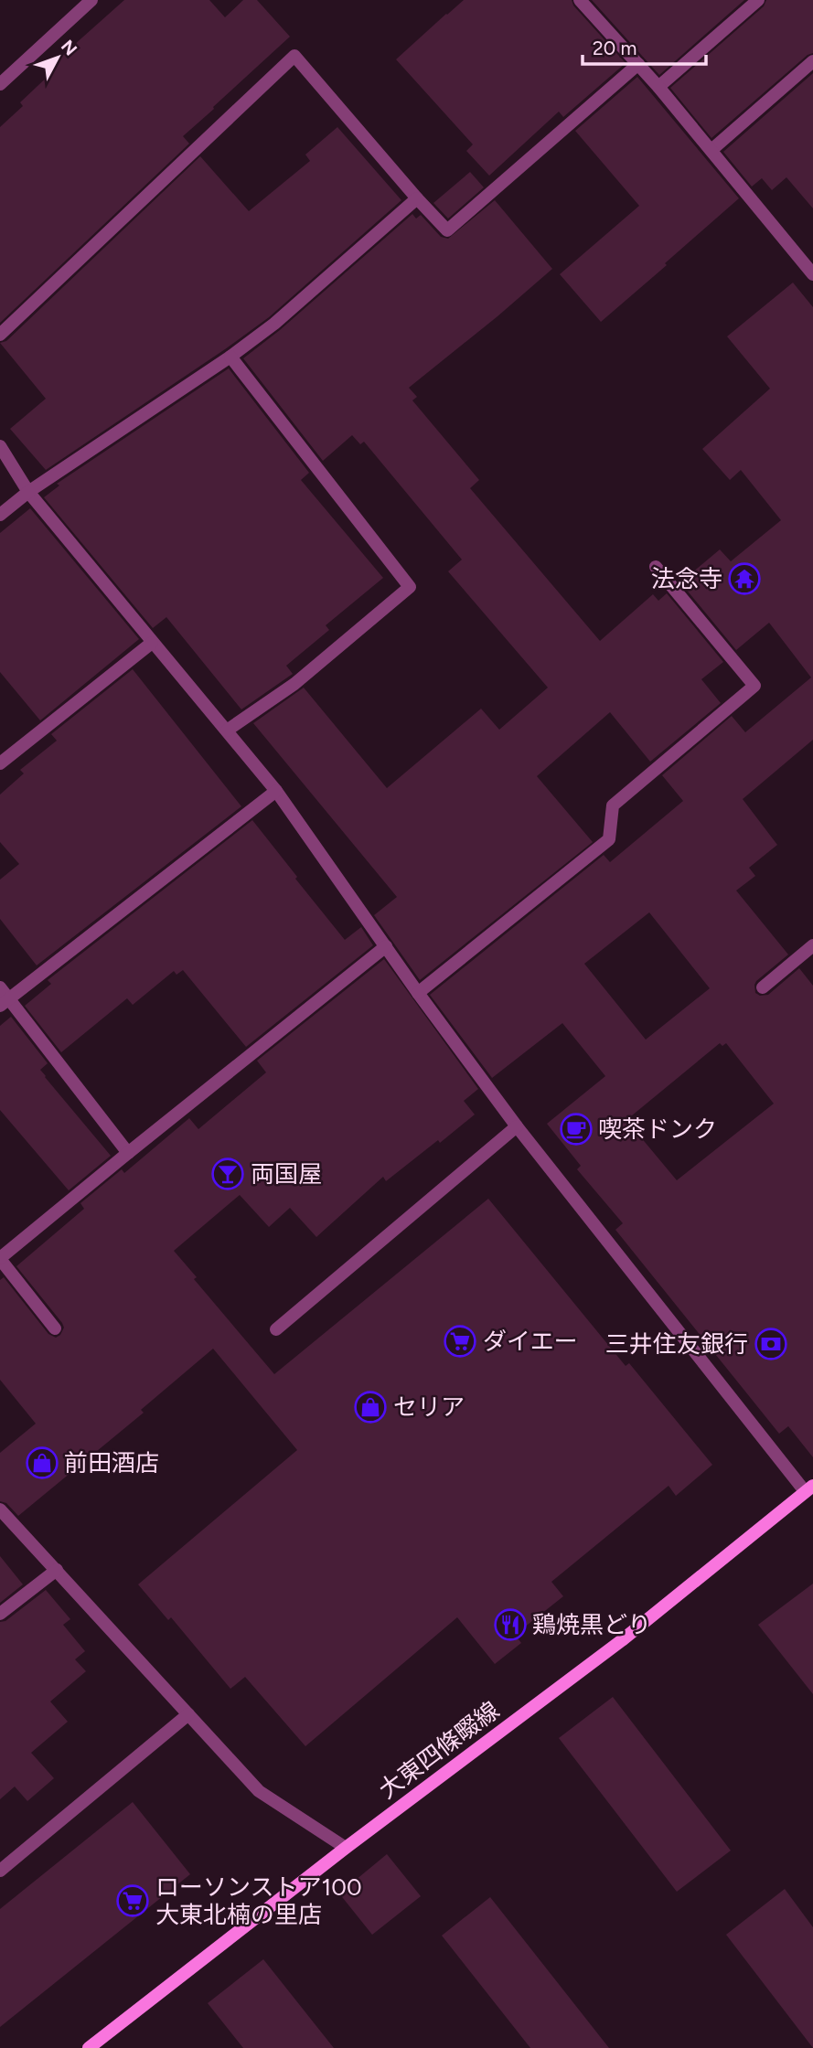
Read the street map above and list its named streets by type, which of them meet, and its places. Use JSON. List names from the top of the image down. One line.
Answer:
{"streets":{"main road":["大東四條畷線"]},"places":{"temple":["法念寺"],"cafe":["喫茶ドンク"],"bar":["両国屋"],"supermarket":["ダイエー","ローソンストア100 大東北楠の里店"],"bank":["三井住友銀行"],"shop":["セリア","前田酒店"],"restaurant":["鶏焼黒どり"]},"scale_bar":"20 m","north":"top right"}
